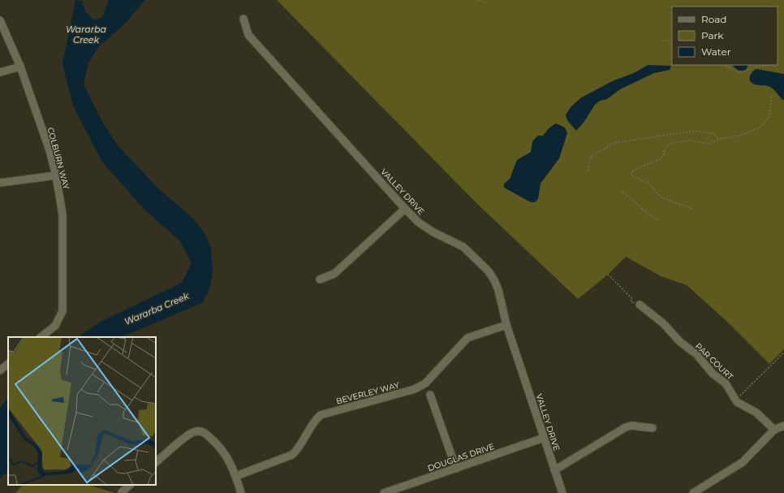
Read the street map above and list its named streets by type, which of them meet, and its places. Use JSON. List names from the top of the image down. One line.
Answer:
{"streets":{"street":["COLBURN WAY","VALLEY DRIVE","PAR COURT","BEVERLEY WAY","DOUGLAS DRIVE"]},"crossings":[["VALLEY DRIVE","BEVERLEY WAY"],["VALLEY DRIVE","DOUGLAS DRIVE"]],"water":["Wararba Creek"],"legend":["Road","Park","Water"]}
